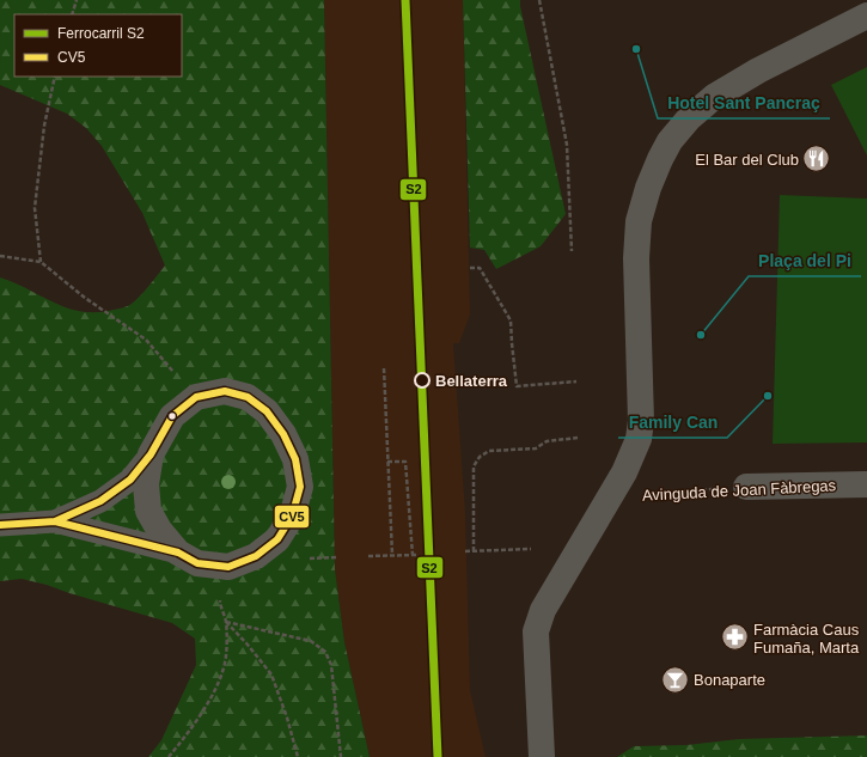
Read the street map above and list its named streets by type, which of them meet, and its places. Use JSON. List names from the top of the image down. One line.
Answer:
{"streets":{"street":["Avinguda de Joan Fàbregas"]},"places":{"other":["Hotel Sant Pancraç","Plaça del Pi","Bellaterra","Family Can"],"restaurant":["El Bar del Club"],"pharmacy":["Farmàcia Caus Fumaña, Marta"],"bar":["Bonaparte"]},"lines":["rail line S2","transit line CV5"],"legend":["Ferrocarril S2","CV5"]}
